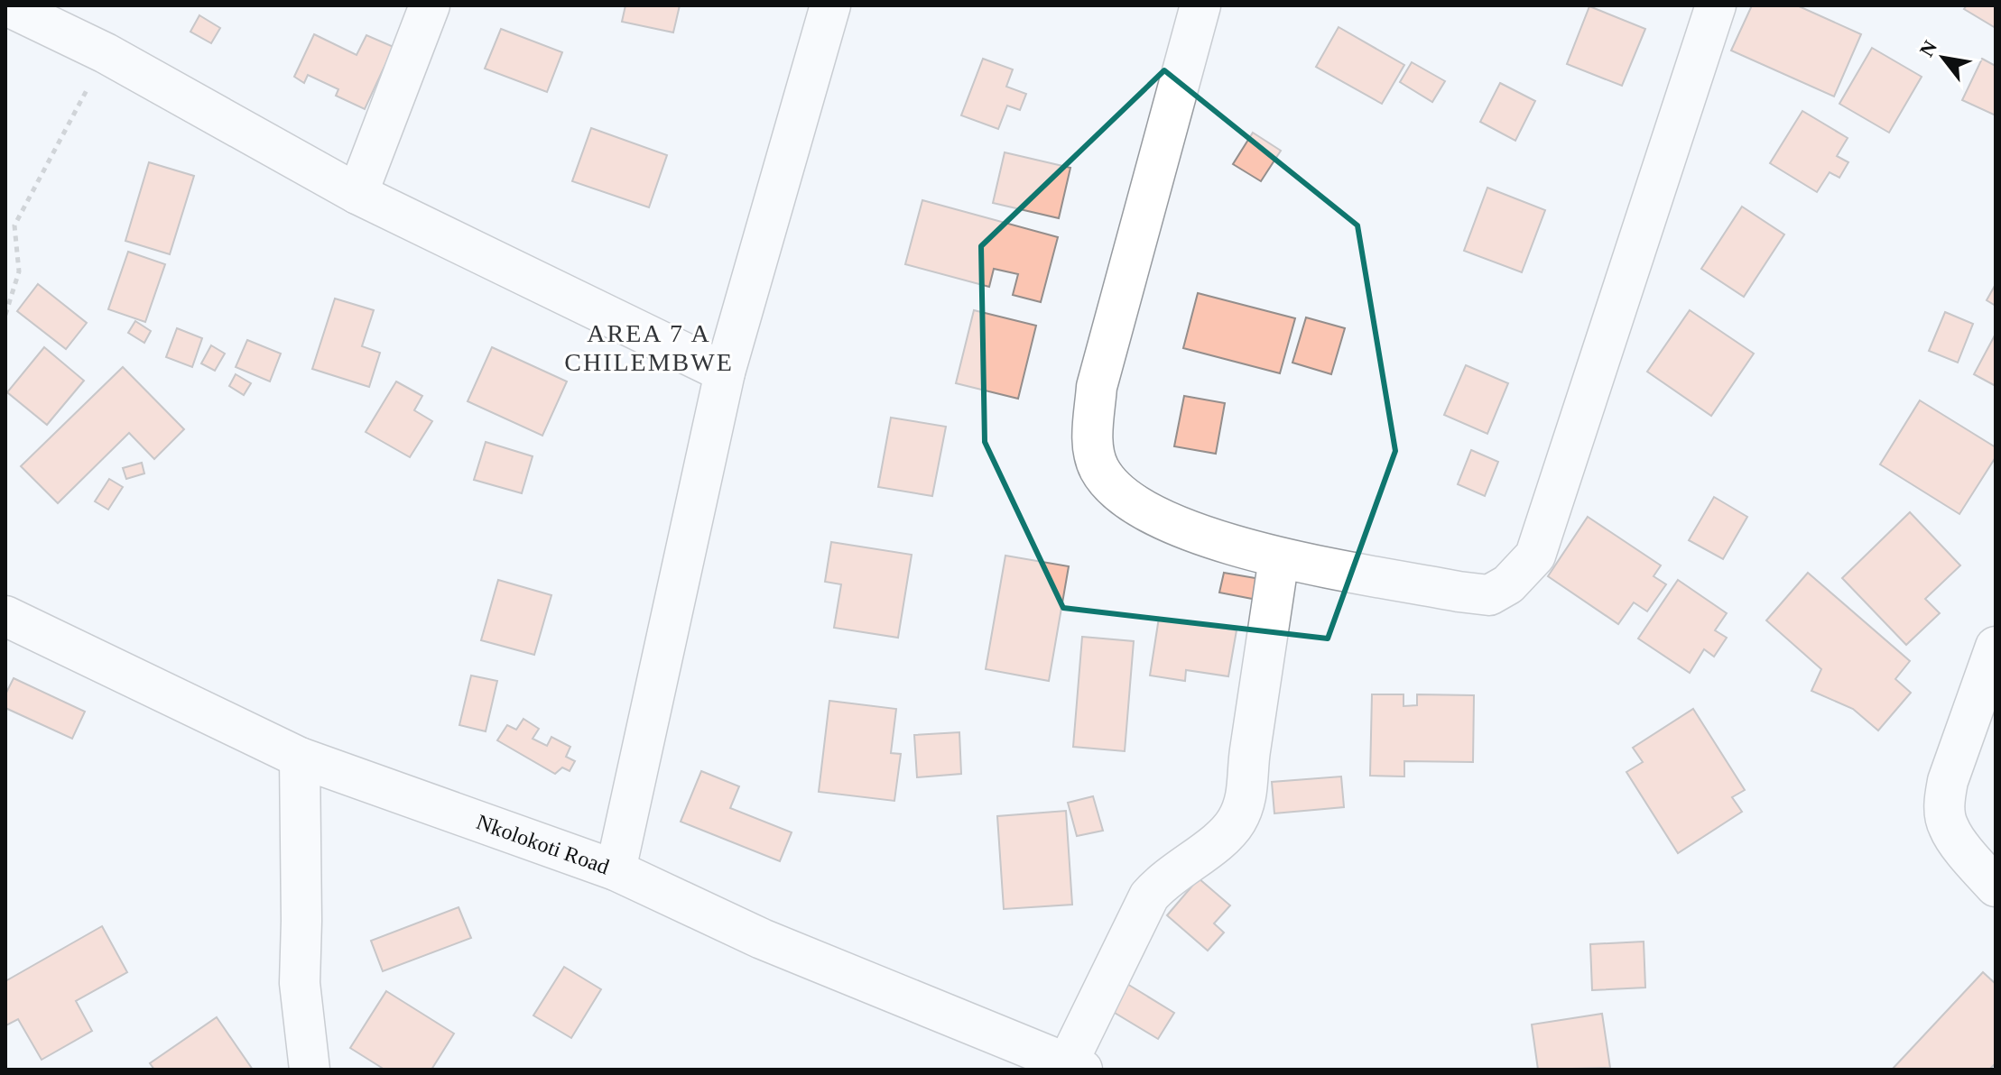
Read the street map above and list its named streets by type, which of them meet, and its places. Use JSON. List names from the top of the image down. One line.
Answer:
{"streets":{"street":["Nkolokoti Road"]},"districts":["AREA 7 A CHILEMBWE"],"north":"top left"}
